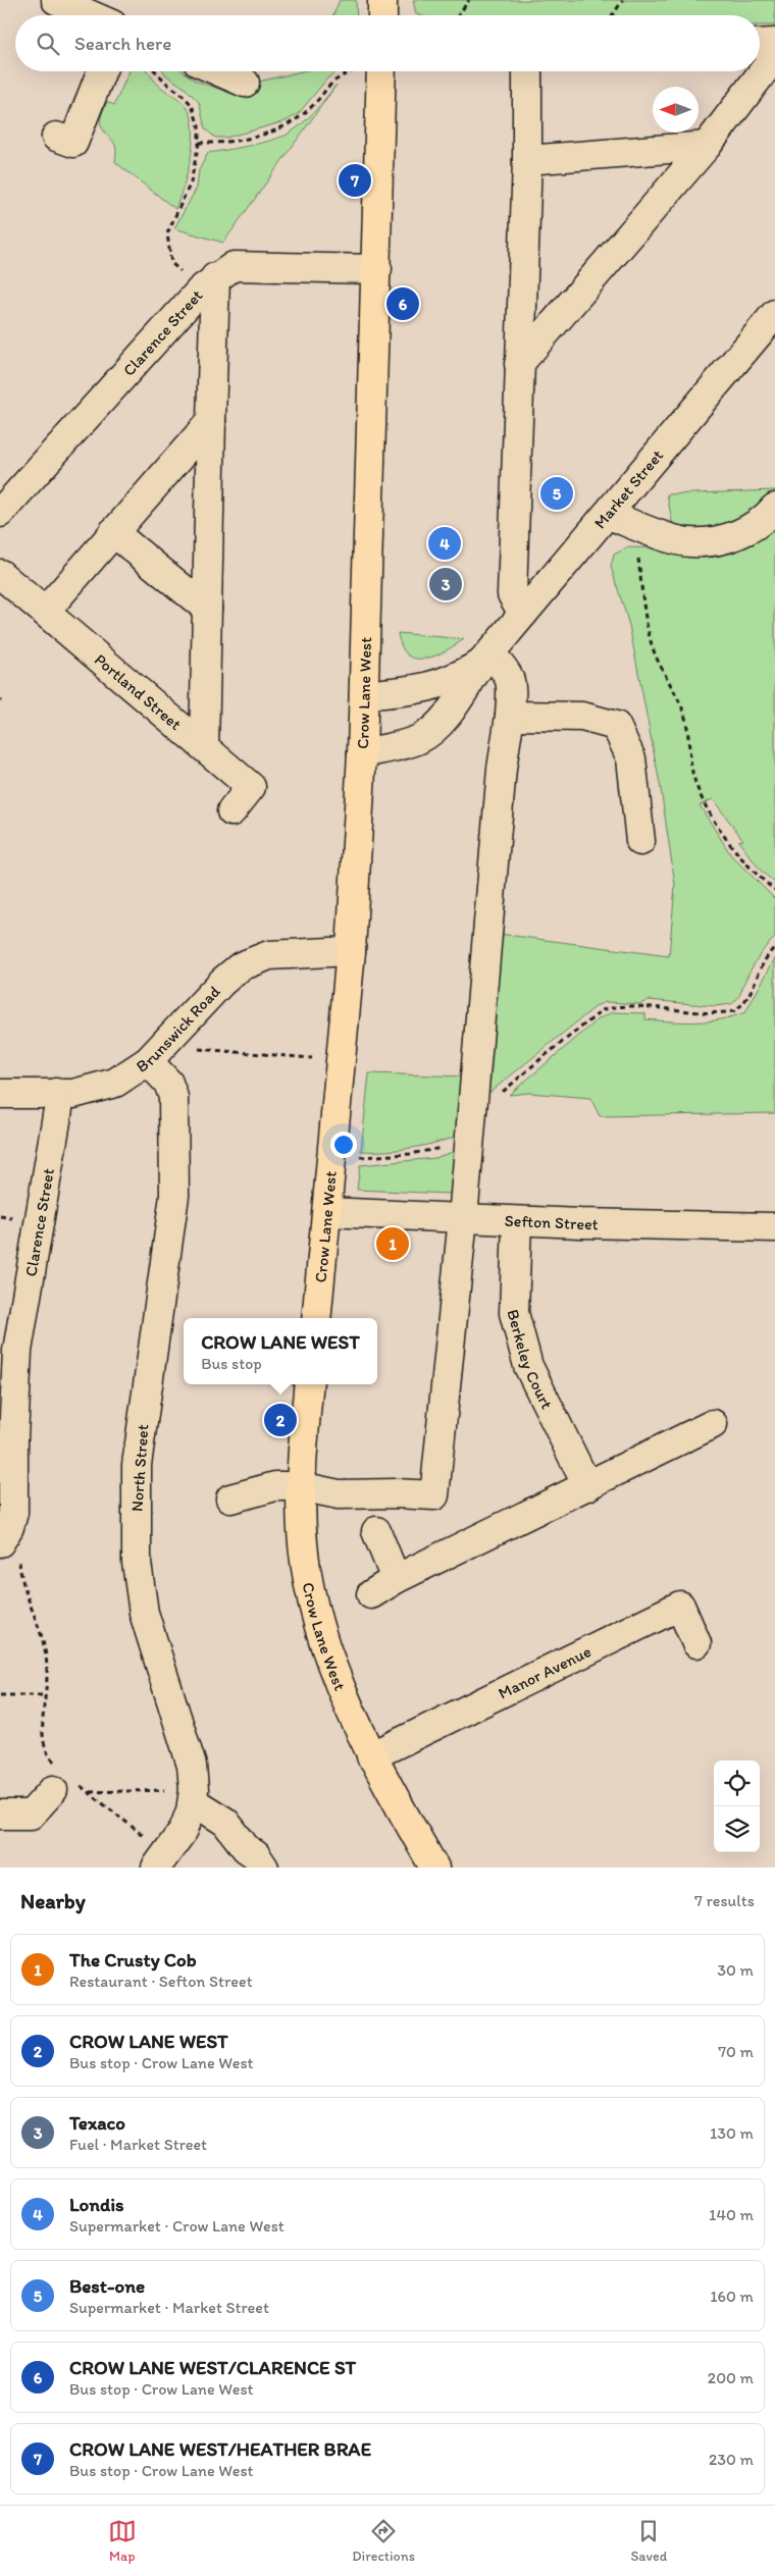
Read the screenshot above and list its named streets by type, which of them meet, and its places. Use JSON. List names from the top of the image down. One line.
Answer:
{"streets":{"main road":["Crow Lane West"],"street":["Clarence Street","Market Street","Portland Street","Brunswick Road","Sefton Street","Berkeley Court","North Street","Manor Avenue"]},"crossings":[["Clarence Street","Crow Lane West"],["Clarence Street","Brunswick Road"],["Market Street","Crow Lane West"],["Crow Lane West","Brunswick Road"],["Crow Lane West","Sefton Street"],["Crow Lane West","Manor Avenue"],["Brunswick Road","North Street"],["Sefton Street","Berkeley Court"]],"north":"left","page":{"search":"Search here","pins":["7","6","5","4","3","1","2"],"popup":["CROW LANE WEST","Bus stop"],"heading":["Nearby","7 results"],"list":[{"mark":"1","name":"The Crusty Cob","note":"Restaurant · Sefton Street","value":"30 m"},{"mark":"2","name":"CROW LANE WEST","note":"Bus stop · Crow Lane West","value":"70 m"},{"mark":"3","name":"Texaco","note":"Fuel · Market Street","value":"130 m"},{"mark":"4","name":"Londis","note":"Supermarket · Crow Lane West","value":"140 m"},{"mark":"5","name":"Best-one","note":"Supermarket · Market Street","value":"160 m"},{"mark":"6","name":"CROW LANE WEST/CLARENCE ST","note":"Bus stop · Crow Lane West","value":"200 m"},{"mark":"7","name":"CROW LANE WEST/HEATHER BRAE","note":"Bus stop · Crow Lane West","value":"230 m"}],"nav":["Map","Directions","Saved"]}}
